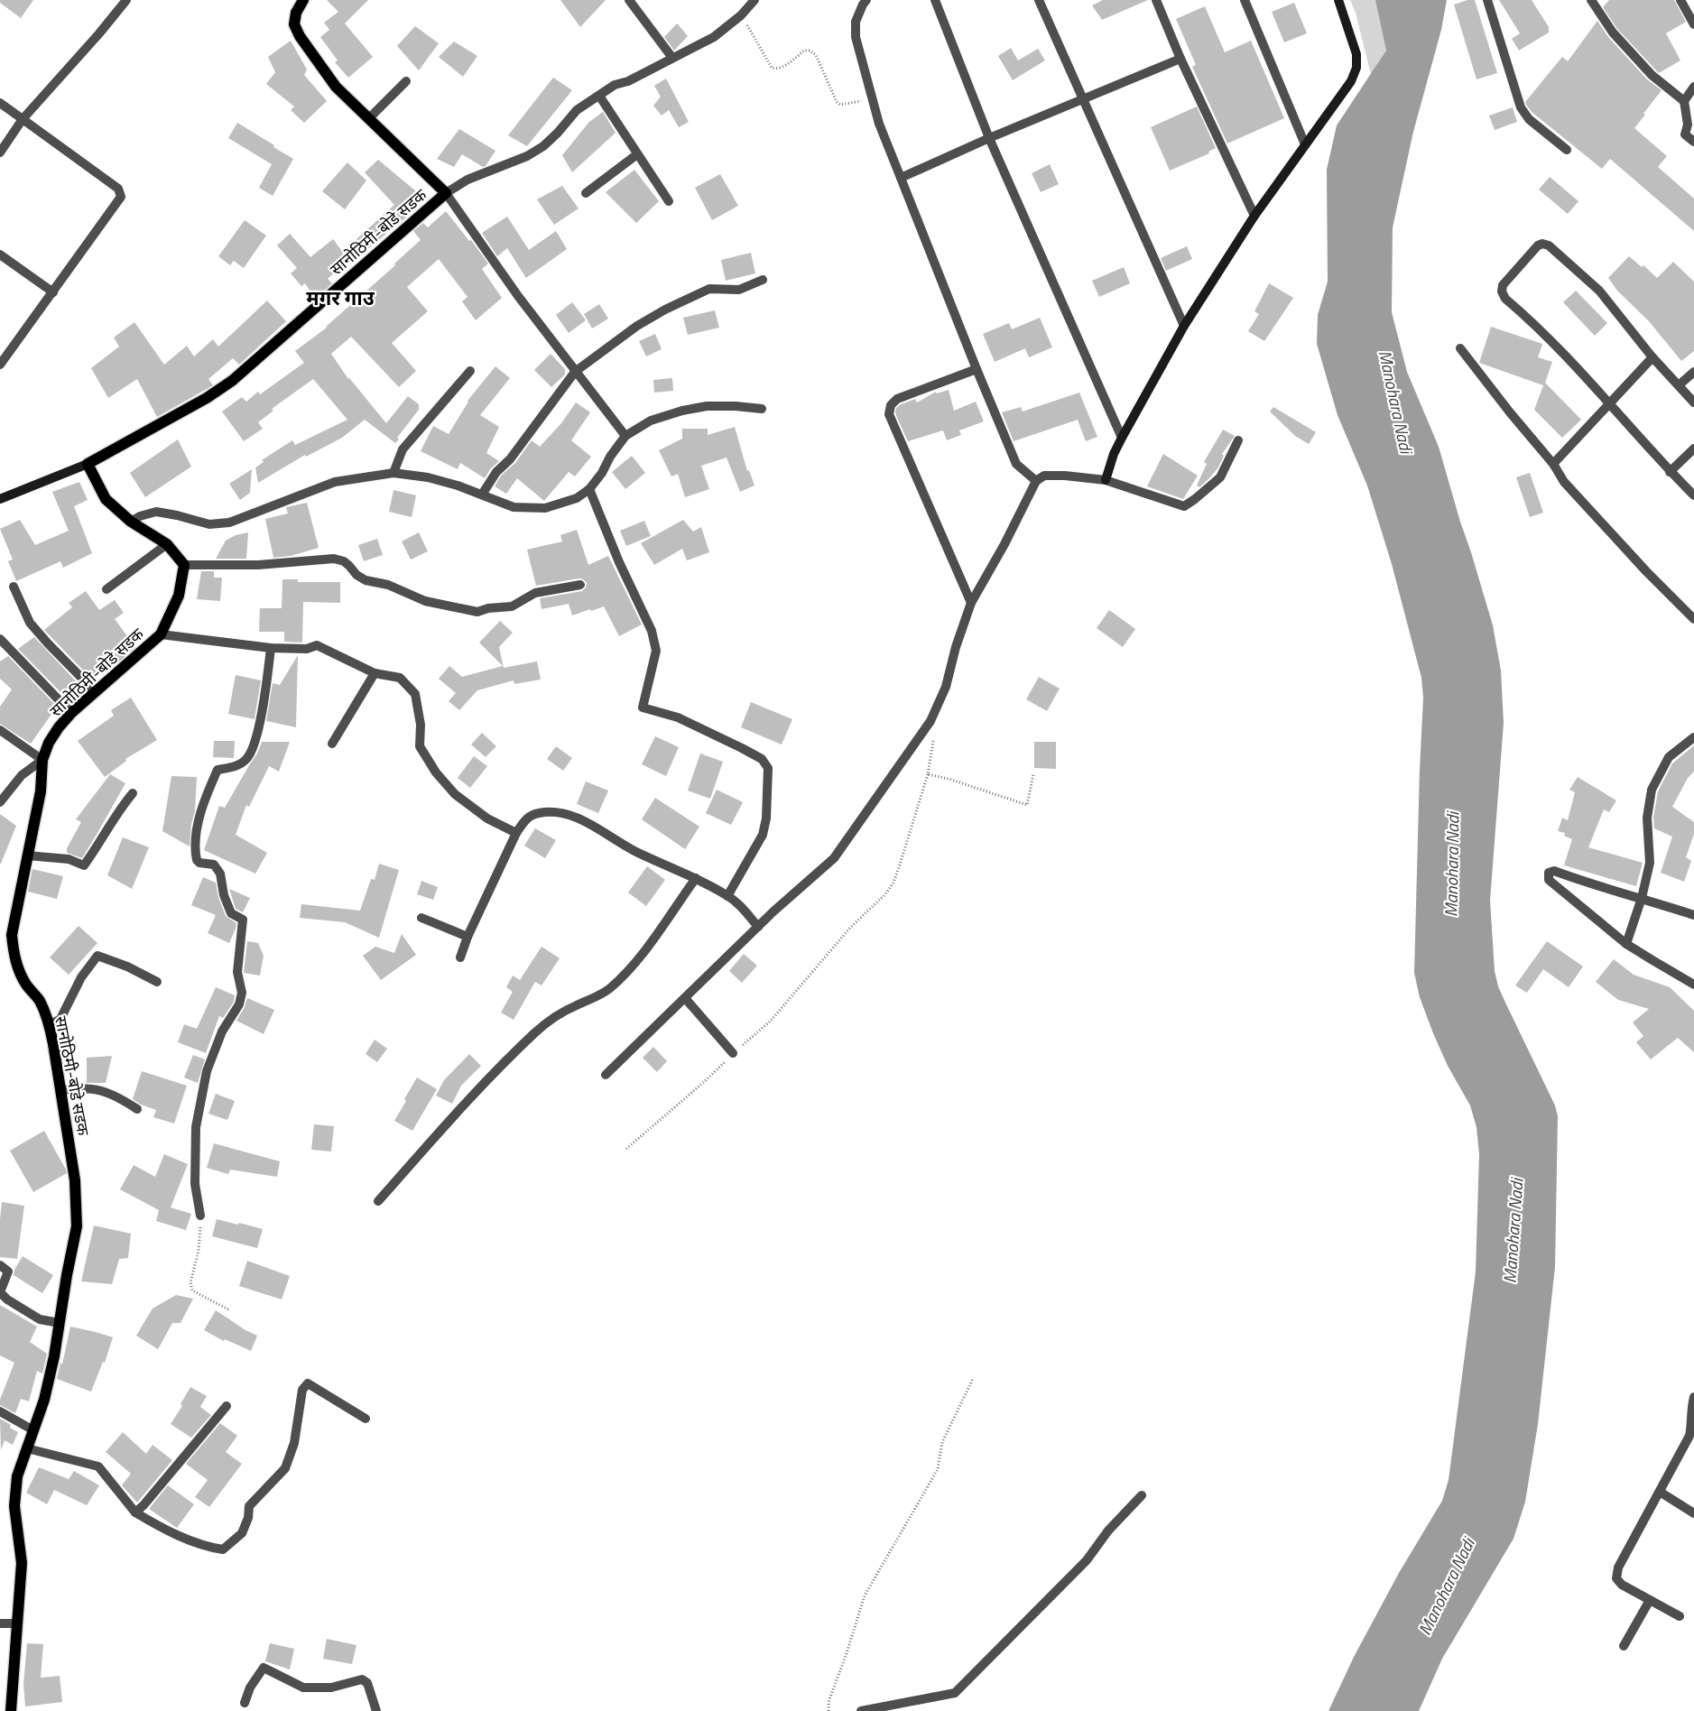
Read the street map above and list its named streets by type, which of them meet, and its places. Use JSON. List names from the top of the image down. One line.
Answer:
{"streets":{"main road":["सानोठिमी-बोडे सडक"]},"districts":["मगर गाउ"],"water":["Manohara Nadi"]}
